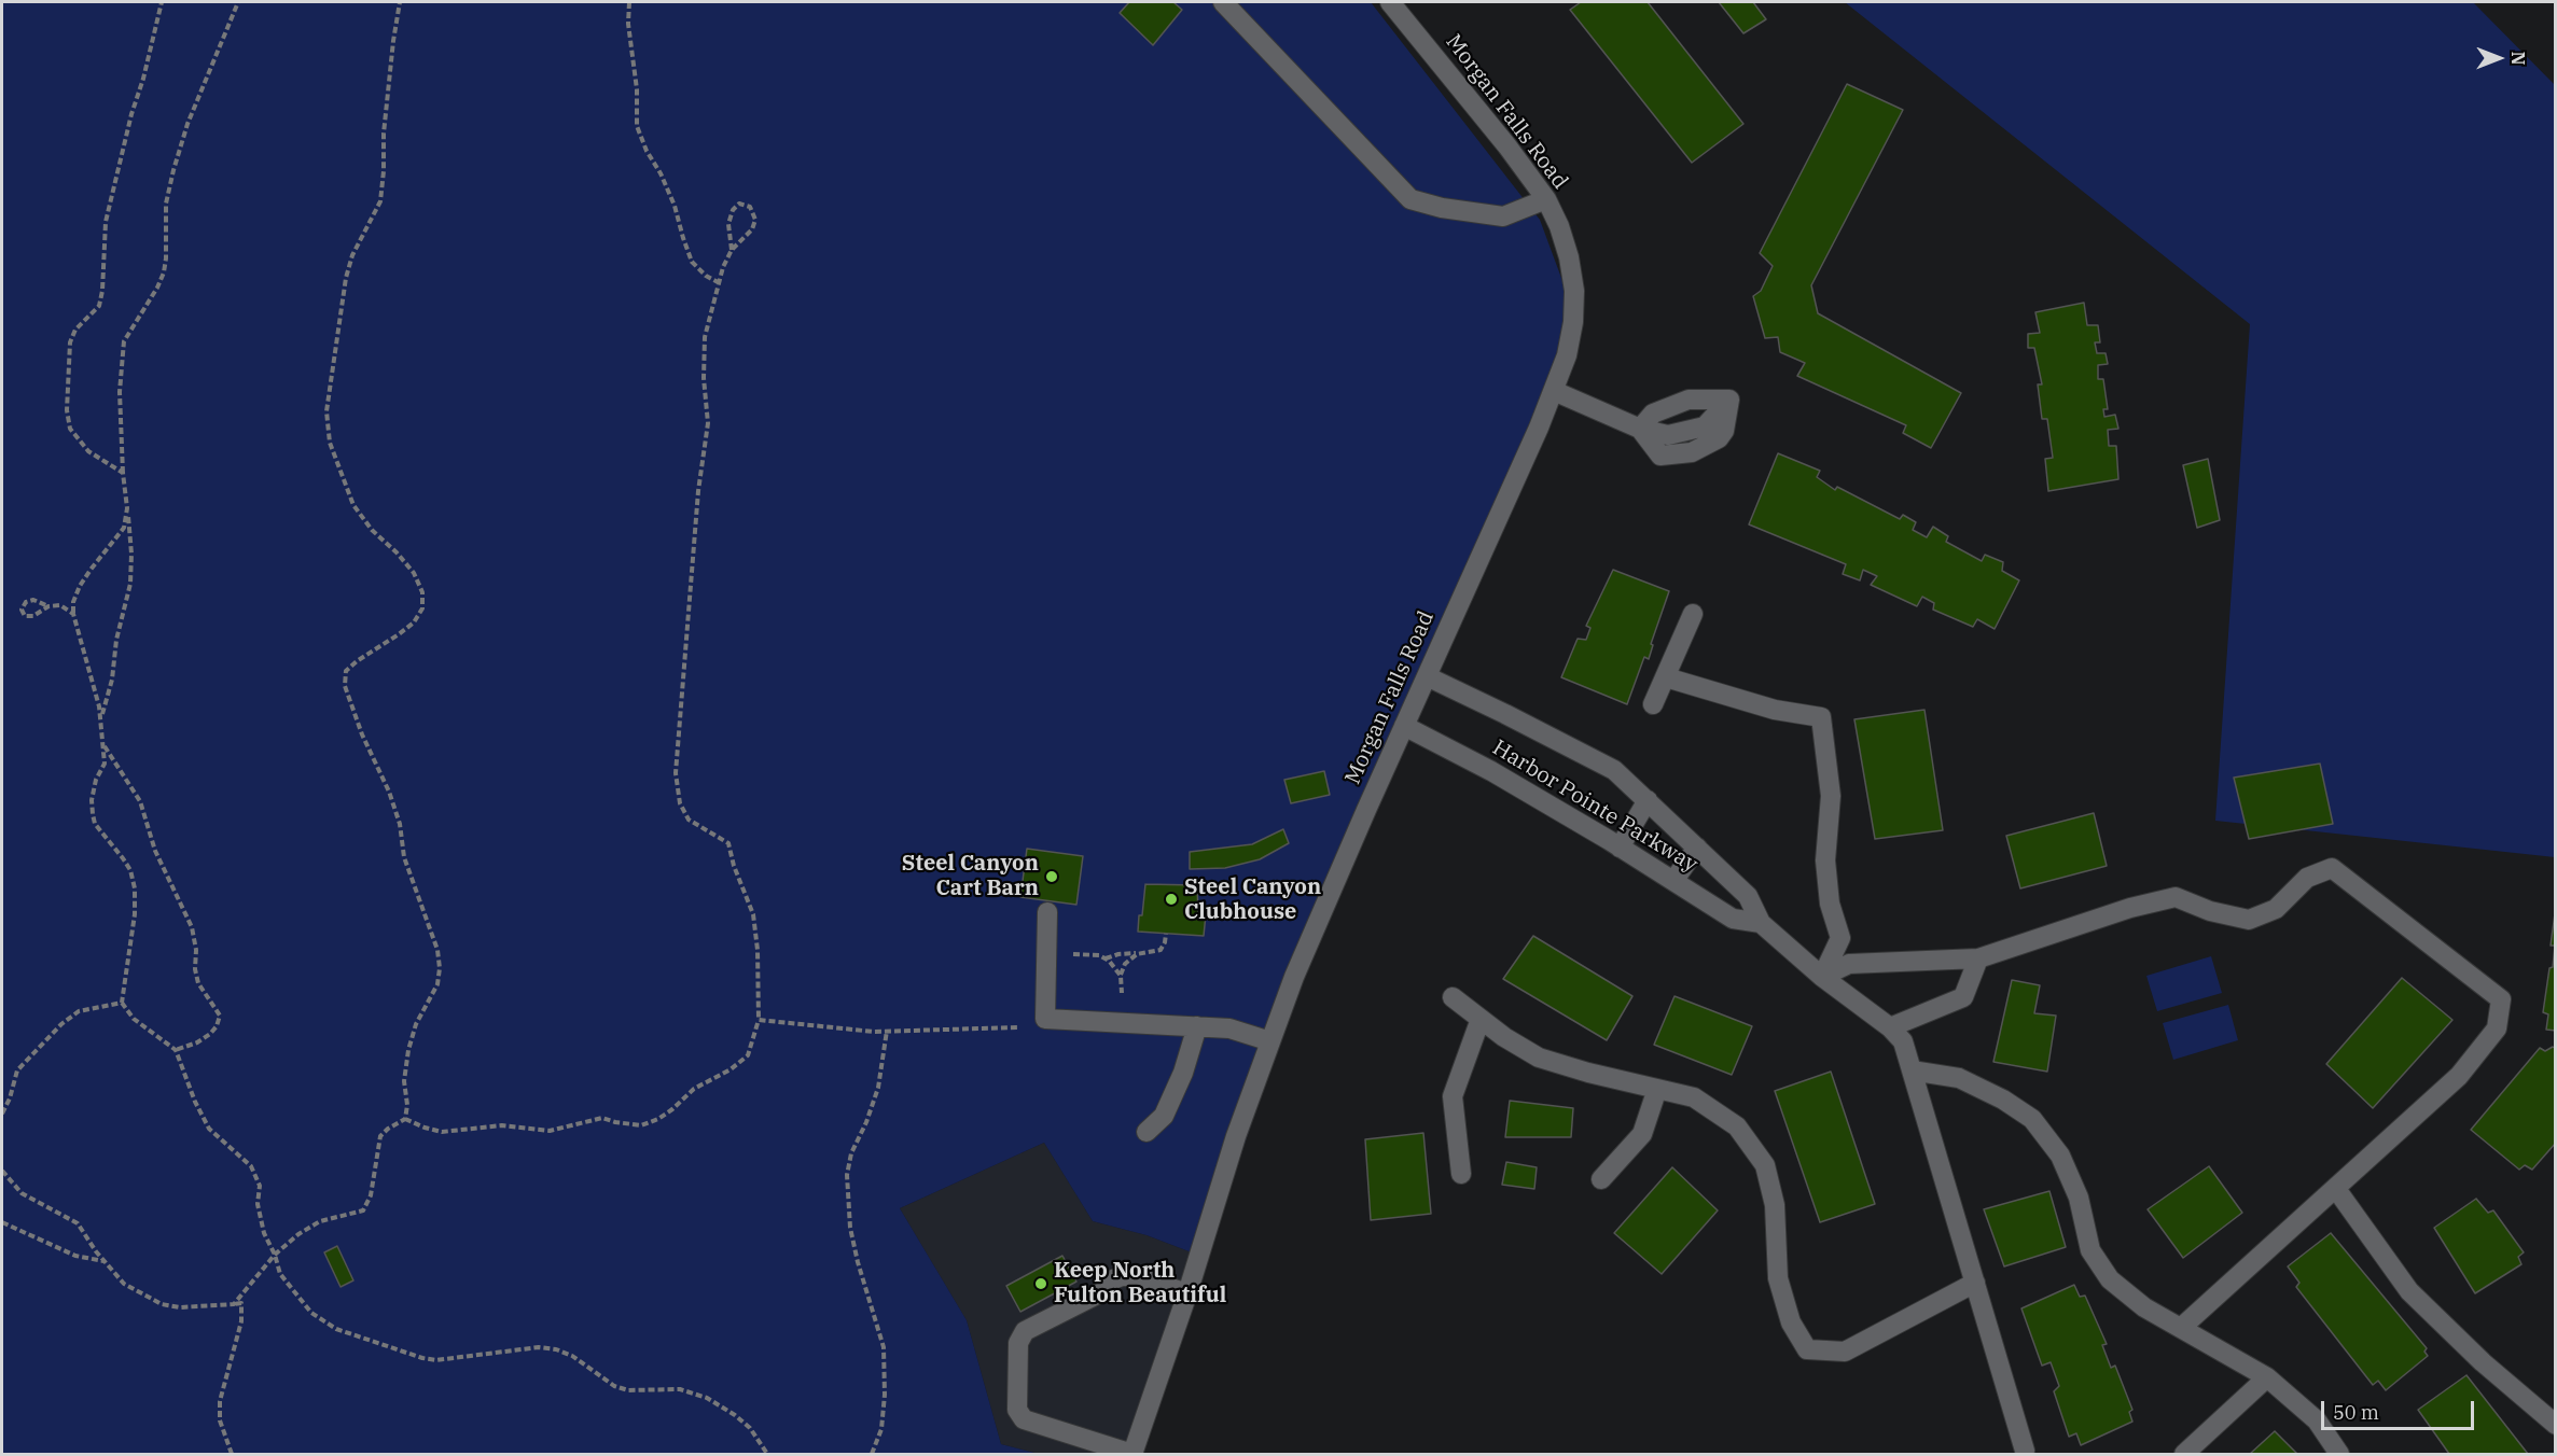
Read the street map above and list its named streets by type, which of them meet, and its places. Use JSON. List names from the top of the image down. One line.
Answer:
{"streets":{"street":["Morgan Falls Road","Harbor Pointe Parkway"]},"crossings":[["Morgan Falls Road","Harbor Pointe Parkway"]],"places":["Steel Canyon Cart Barn","Steel Canyon Clubhouse","Keep North Fulton Beautiful"],"scale_bar":"50 m","north":"right"}
